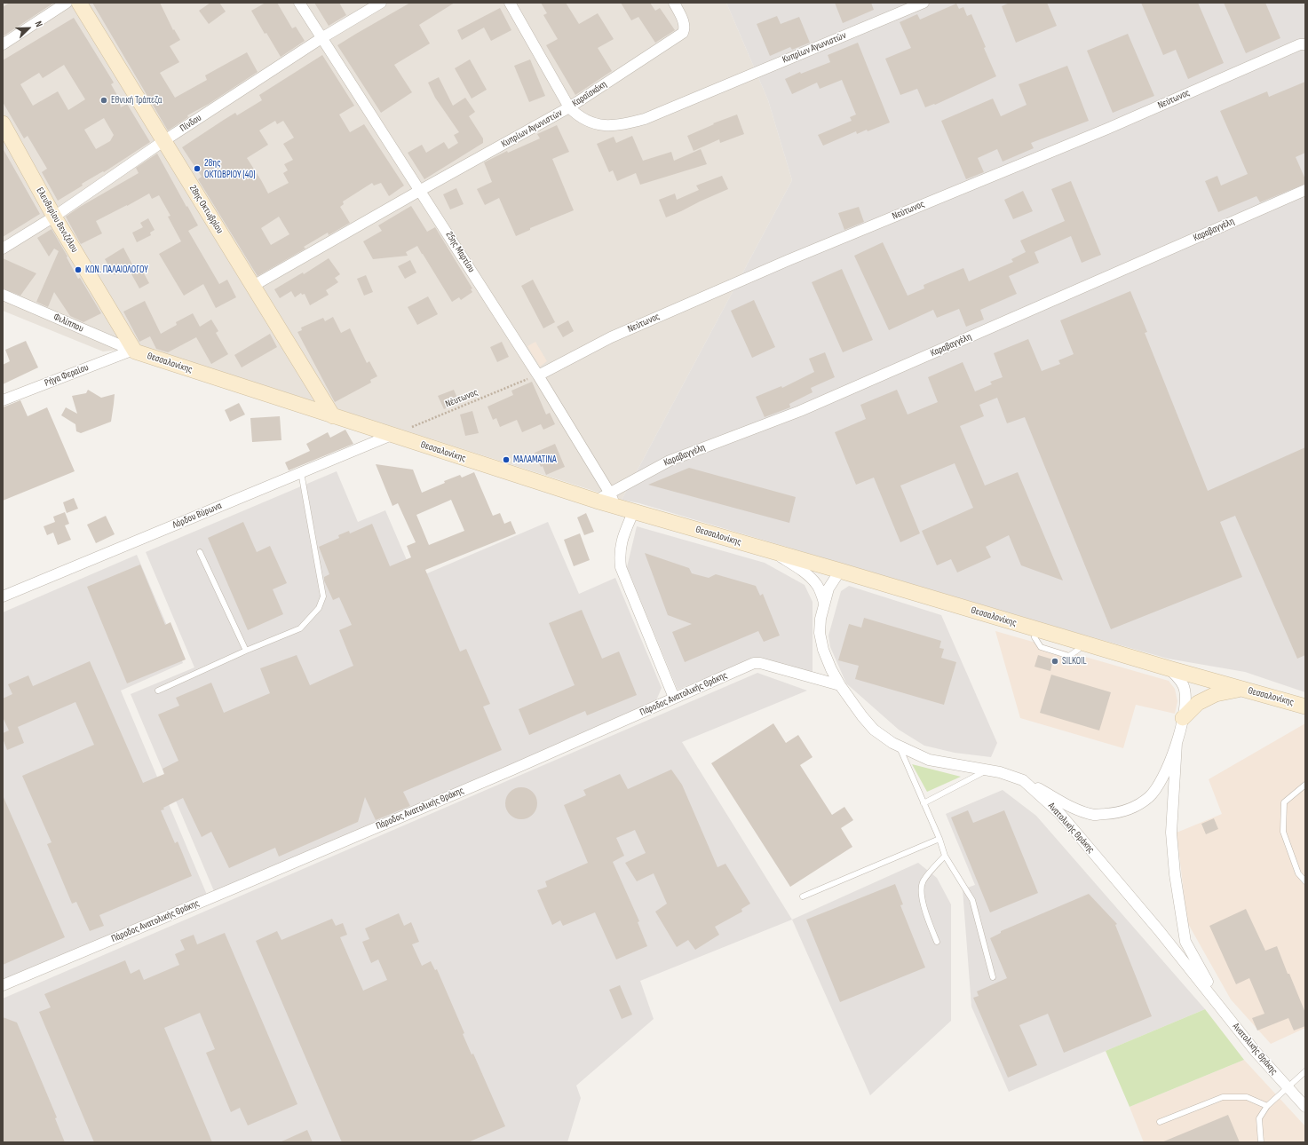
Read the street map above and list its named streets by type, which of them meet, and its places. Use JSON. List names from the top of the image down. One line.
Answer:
{"streets":{"main road":["28ης Οκτωβρίου","Ελευθερίου Βενιζέλου","Θεσσαλονίκης"],"street":["Κυπρίων Αγωνιστών","Καραϊσκάκη","Νεύτωνος","Πίνδου","Καραβαγγέλη","25ης Μαρτίου","Φιλίππου","Ρήγα Φεραίου","Λόρδου Βύρωνα","Πάροδος Ανατολικής Θράκης","Ανατολικής Θράκης"],"path":["Νέυτωνος"]},"crossings":[["Κυπρίων Αγωνιστών","Καραϊσκάκη"],["Κυπρίων Αγωνιστών","28ης Οκτωβρίου"],["Κυπρίων Αγωνιστών","25ης Μαρτίου"],["Νεύτωνος","25ης Μαρτίου"],["Νεύτωνος","Νέυτωνος"],["Πίνδου","28ης Οκτωβρίου"],["Πίνδου","Ελευθερίου Βενιζέλου"],["Πίνδου","25ης Μαρτίου"],["28ης Οκτωβρίου","Θεσσαλονίκης"],["Ελευθερίου Βενιζέλου","Φιλίππου"],["Ελευθερίου Βενιζέλου","Θεσσαλονίκης"],["Ελευθερίου Βενιζέλου","Ρήγα Φεραίου"],["Καραβαγγέλη","25ης Μαρτίου"],["Καραβαγγέλη","Θεσσαλονίκης"],["25ης Μαρτίου","Θεσσαλονίκης"],["25ης Μαρτίου","Νέυτωνος"],["Φιλίππου","Θεσσαλονίκης"],["Φιλίππου","Ρήγα Φεραίου"],["Θεσσαλονίκης","Ρήγα Φεραίου"],["Θεσσαλονίκης","Λόρδου Βύρωνα"],["Θεσσαλονίκης","Ανατολικής Θράκης"],["Πάροδος Ανατολικής Θράκης","Ανατολικής Θράκης"]],"places":["Εθνική Τράπεζα","28ης ΟΚΤΩΒΡΙΟΥ (40)","ΚΩΝ. ΠΑΛΑΙΟΛΟΓΟΥ","ΜΑΛΑΜΑΤΙΝΑ","SILKOIL"],"north":"top right"}
